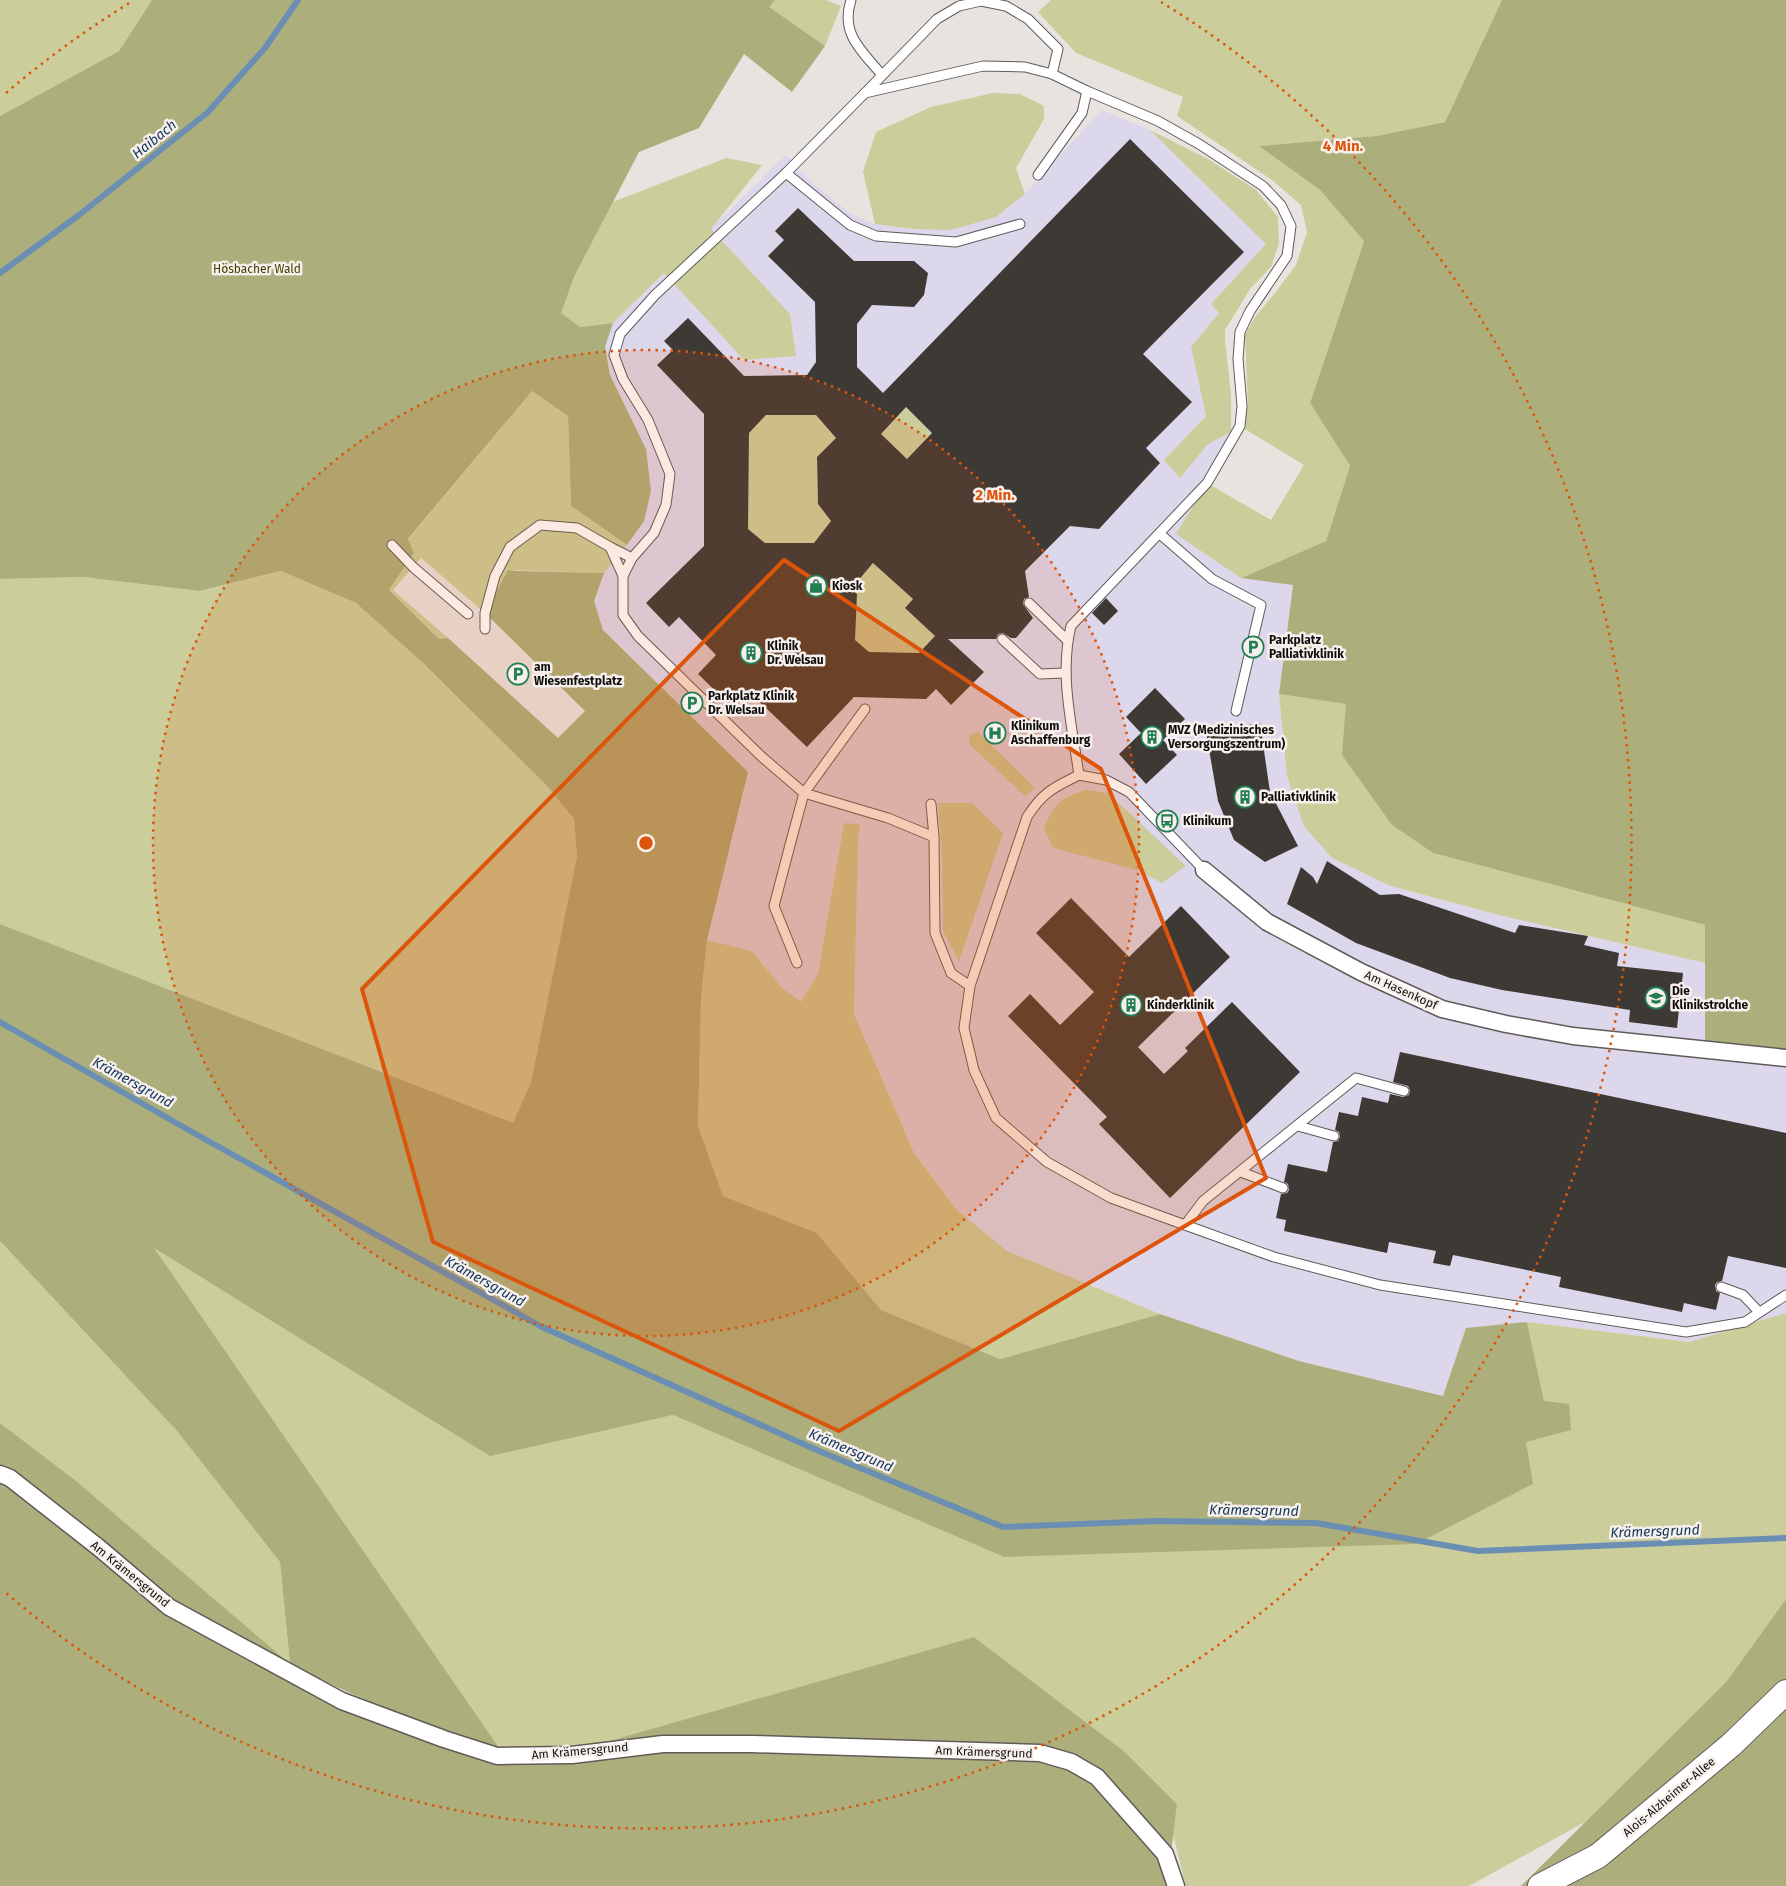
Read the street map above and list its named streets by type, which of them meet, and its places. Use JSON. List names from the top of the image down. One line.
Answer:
{"streets":{"street":["Am Hasenkopf","Am Krämersgrund","Alois-Alzheimer-Allee"]},"water":["Haibach","Krämersgrund"],"parks":["Hösbacher Wald"],"places":{"shop":["Kiosk"],"parking":["Parkplatz Palliativklinik","am Wiesenfestplatz","Parkplatz Klinik Dr. Welsau"],"building":["Klinik Dr. Welsau","MVZ (Medizinisches Versorgungszentrum)","Palliativklinik","Kinderklinik"],"hospital":["Klinikum Aschaffenburg"],"bus stop":["Klinikum"],"school or university":["Die Klinikstrolche"]},"rings":["4 Min.","2 Min."]}
